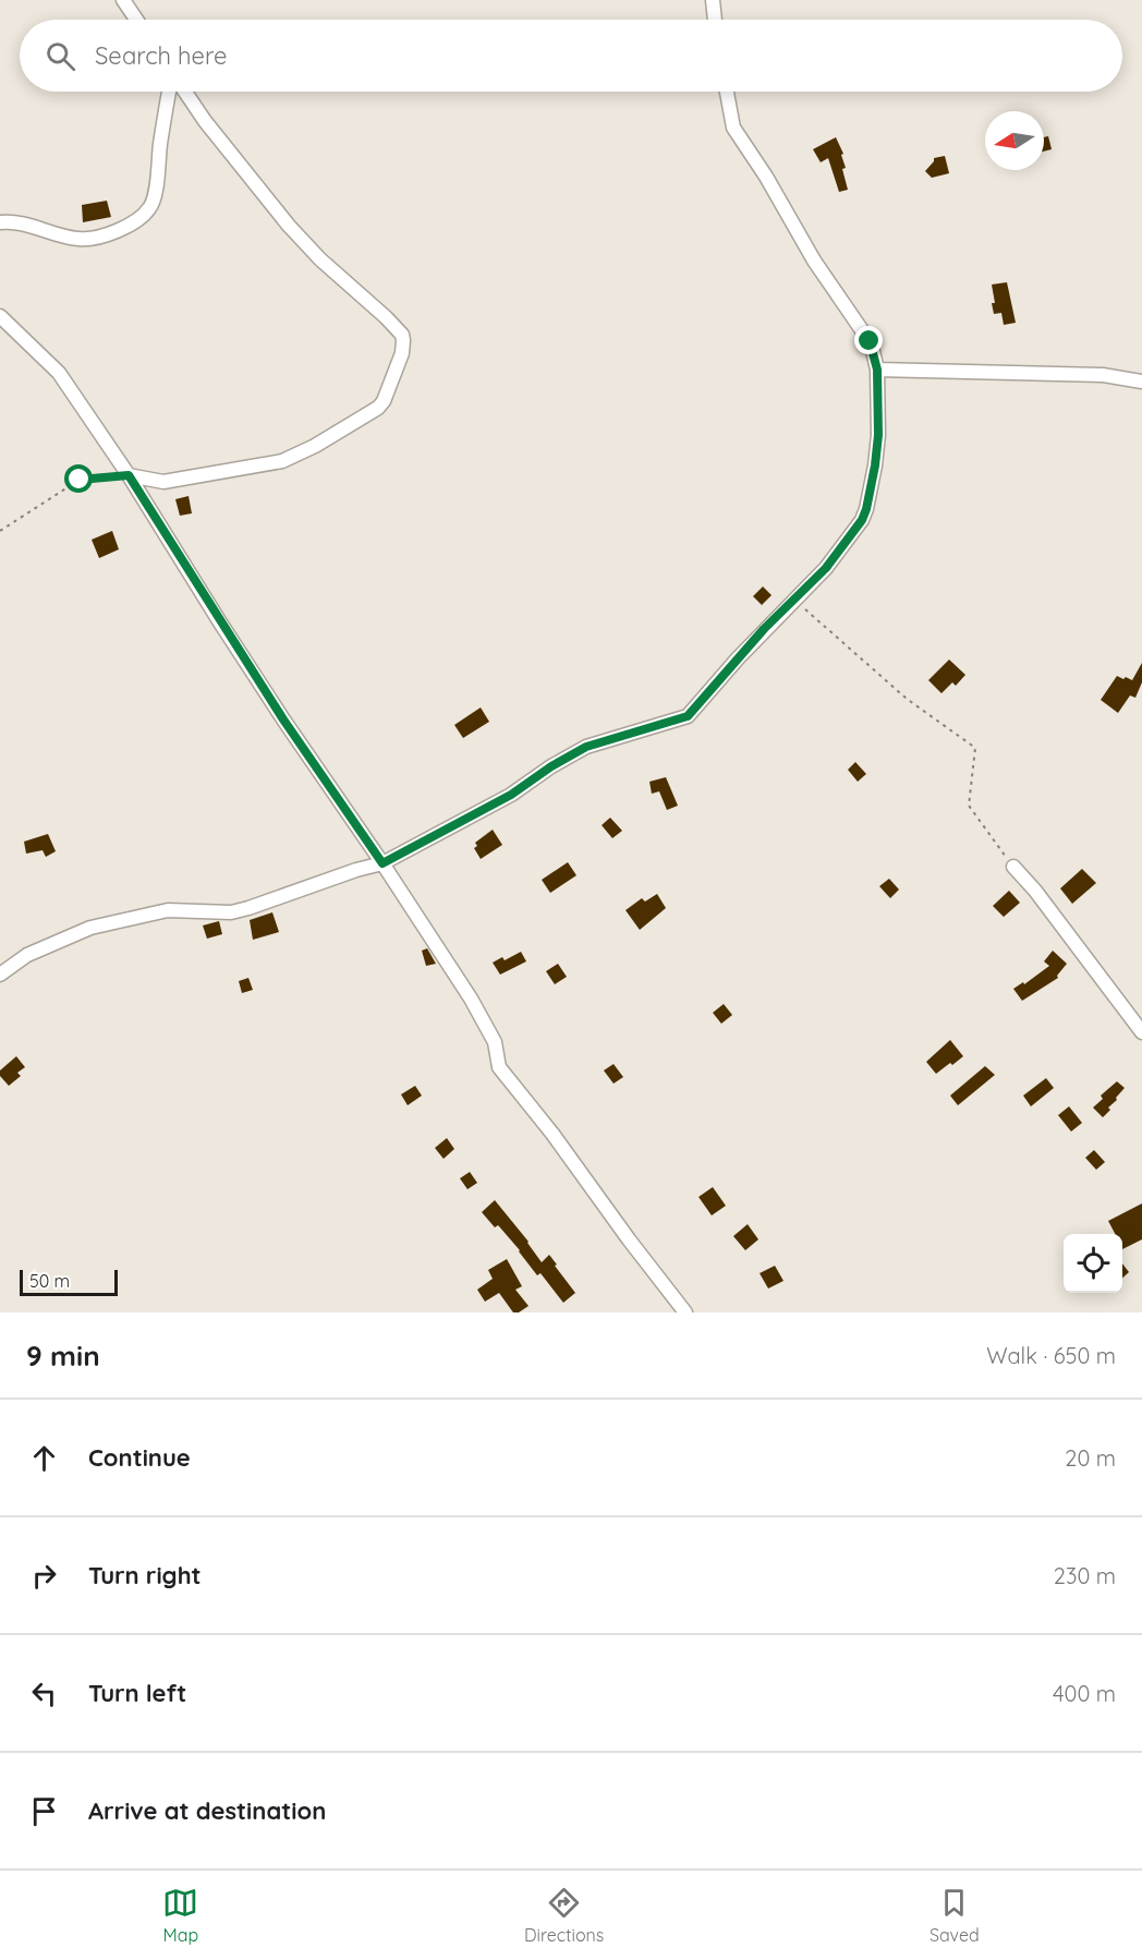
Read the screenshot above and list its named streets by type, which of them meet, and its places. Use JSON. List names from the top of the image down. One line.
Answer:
{"scale_bar":"50 m","north":"left","page":{"search":"Search here","scale":"50 m","heading":["9 min","Walk · 650 m"],"list":[["Continue","20 m"],["Turn right","230 m"],["Turn left","400 m"],"Arrive at destination"],"nav":["Map","Directions","Saved"]}}
